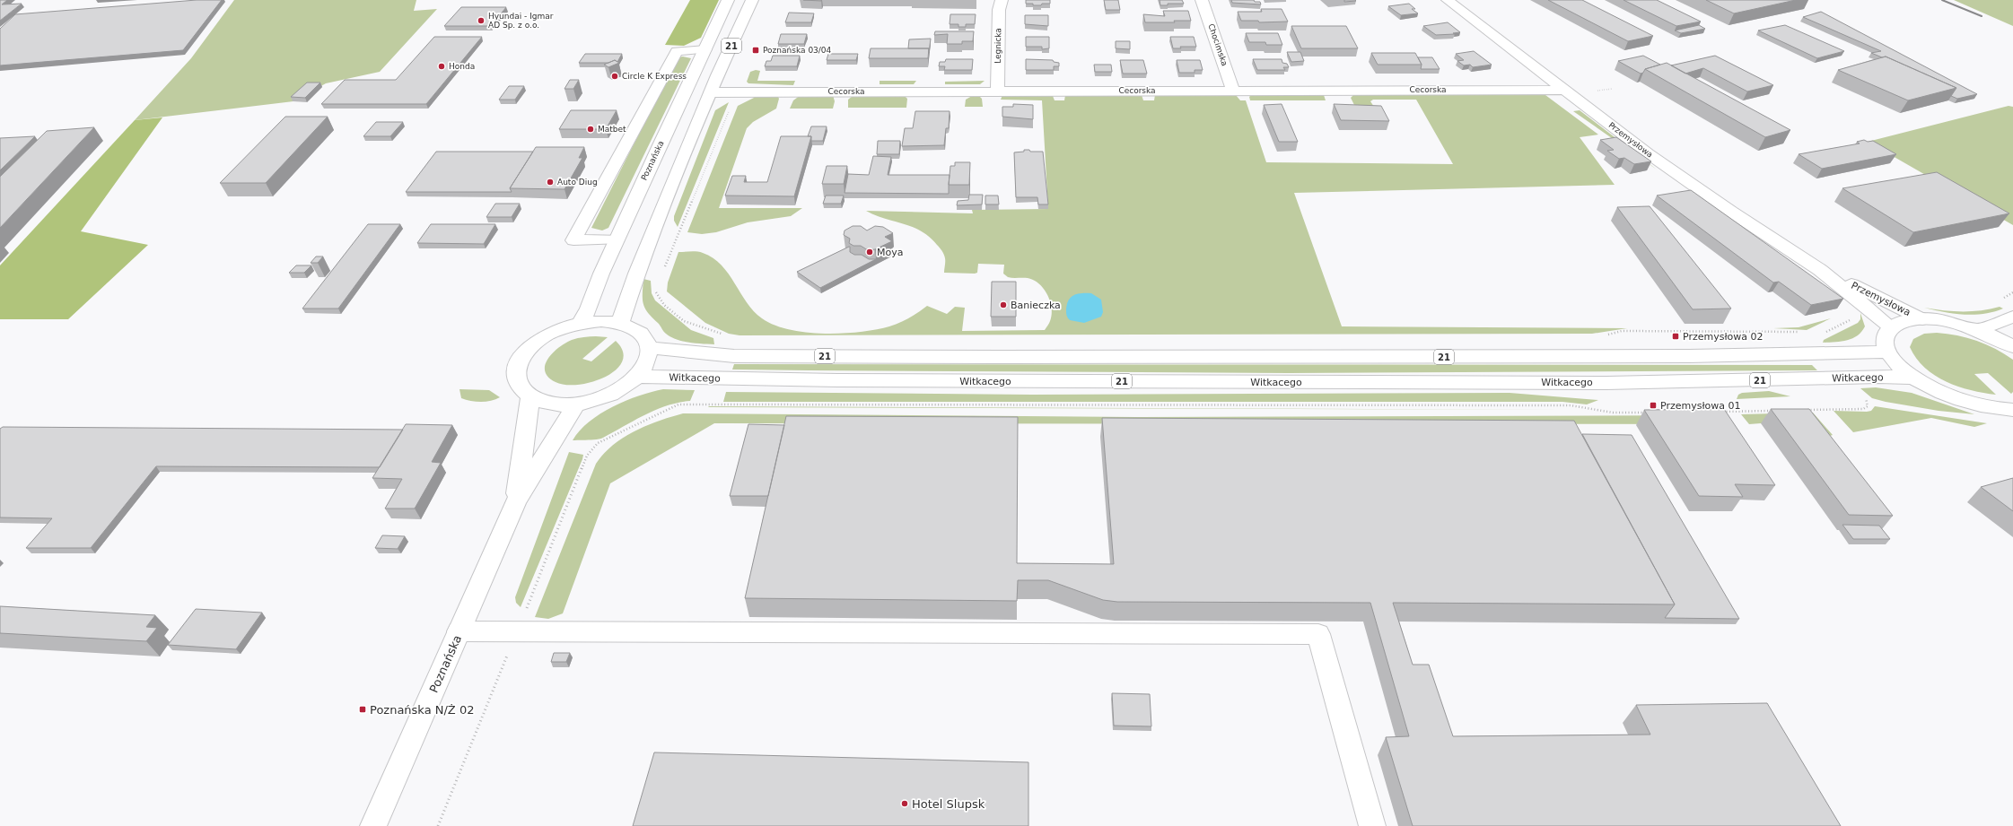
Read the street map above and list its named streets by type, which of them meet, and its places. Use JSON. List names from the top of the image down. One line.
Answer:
{"streets":{"main road":["Chocimska","21","Legnicka","Cecorska","Przemysłowa","Poznańska","Witkacego"]},"crossings":[["Chocimska","Cecorska"],["21","Cecorska"],["21","Poznańska"],["21","Witkacego"],["Legnicka","Cecorska"],["Cecorska","Przemysłowa"],["Poznańska","Witkacego"]],"places":{"other":["Hyundai - Igmar AD Sp. z o.o.","Honda","Circle K Express","Matbet","Auto Diug","Moya","Banieczka","Hotel Slupsk"],"transit":["Poznańska 03/04","Przemysłowa 02","Przemysłowa 01","Poznańska N/Ż 02"]}}
